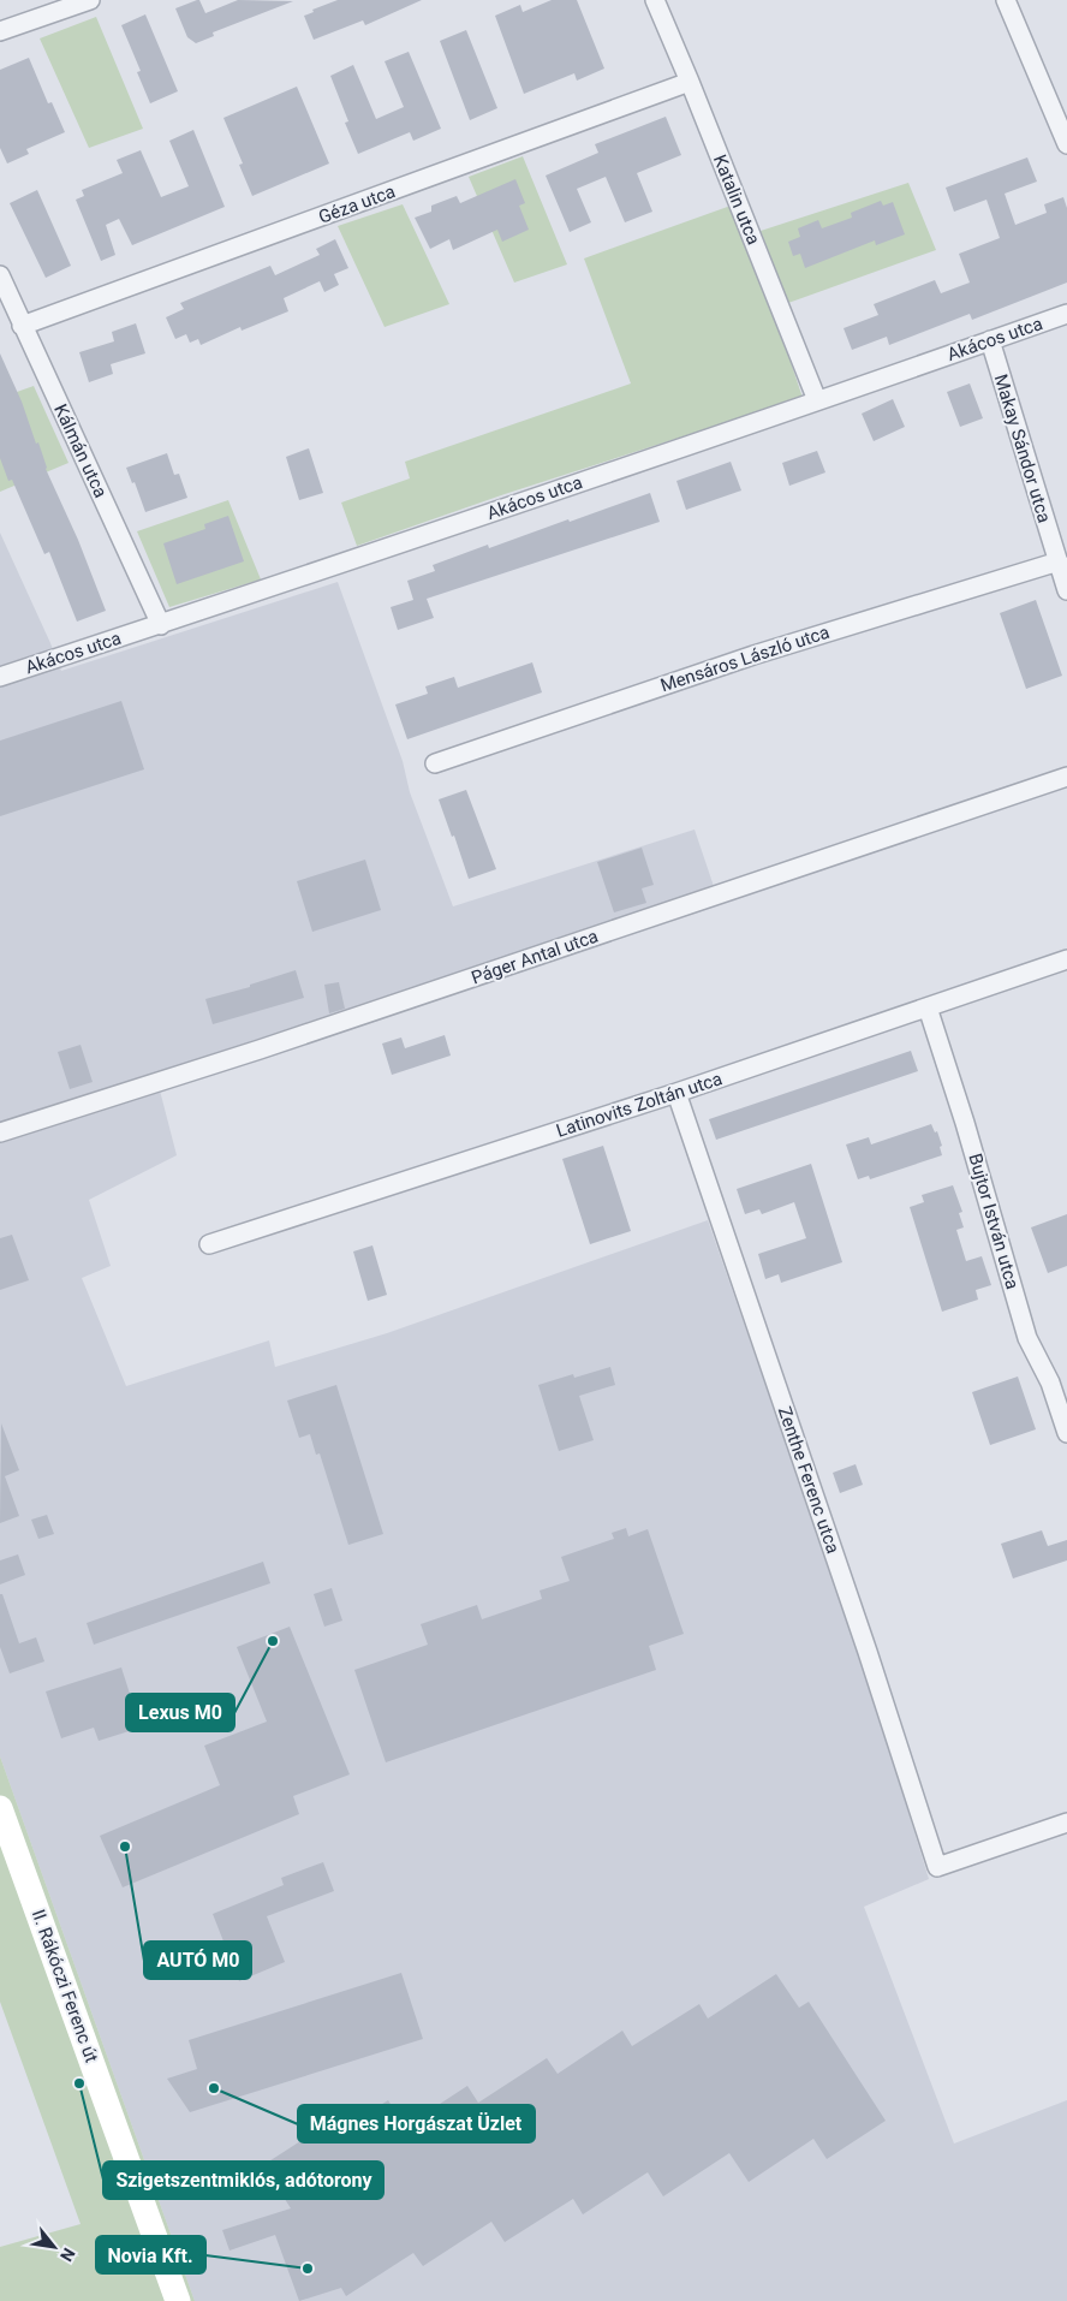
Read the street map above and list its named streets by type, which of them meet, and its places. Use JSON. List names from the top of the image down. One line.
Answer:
{"streets":{"main road":["II. Rákóczi Ferenc út"],"street":["Katalin utca","Géza utca","Akácos utca","Makay Sándor utca","Kálmán utca","Mensáros László utca","Páger Antal utca","Latinovits Zoltán utca","Bujtor István utca","Zenthe Ferenc utca"]},"crossings":[["Katalin utca","Géza utca"],["Katalin utca","Akácos utca"],["Géza utca","Kálmán utca"],["Akácos utca","Makay Sándor utca"],["Akácos utca","Kálmán utca"],["Makay Sándor utca","Mensáros László utca"],["Latinovits Zoltán utca","Bujtor István utca"],["Latinovits Zoltán utca","Zenthe Ferenc utca"]],"places":["Lexus M0","AUTÓ M0","Szigetszentmiklós, adótorony","Mágnes Horgászat Üzlet","Novia Kft."],"north":"bottom right"}
